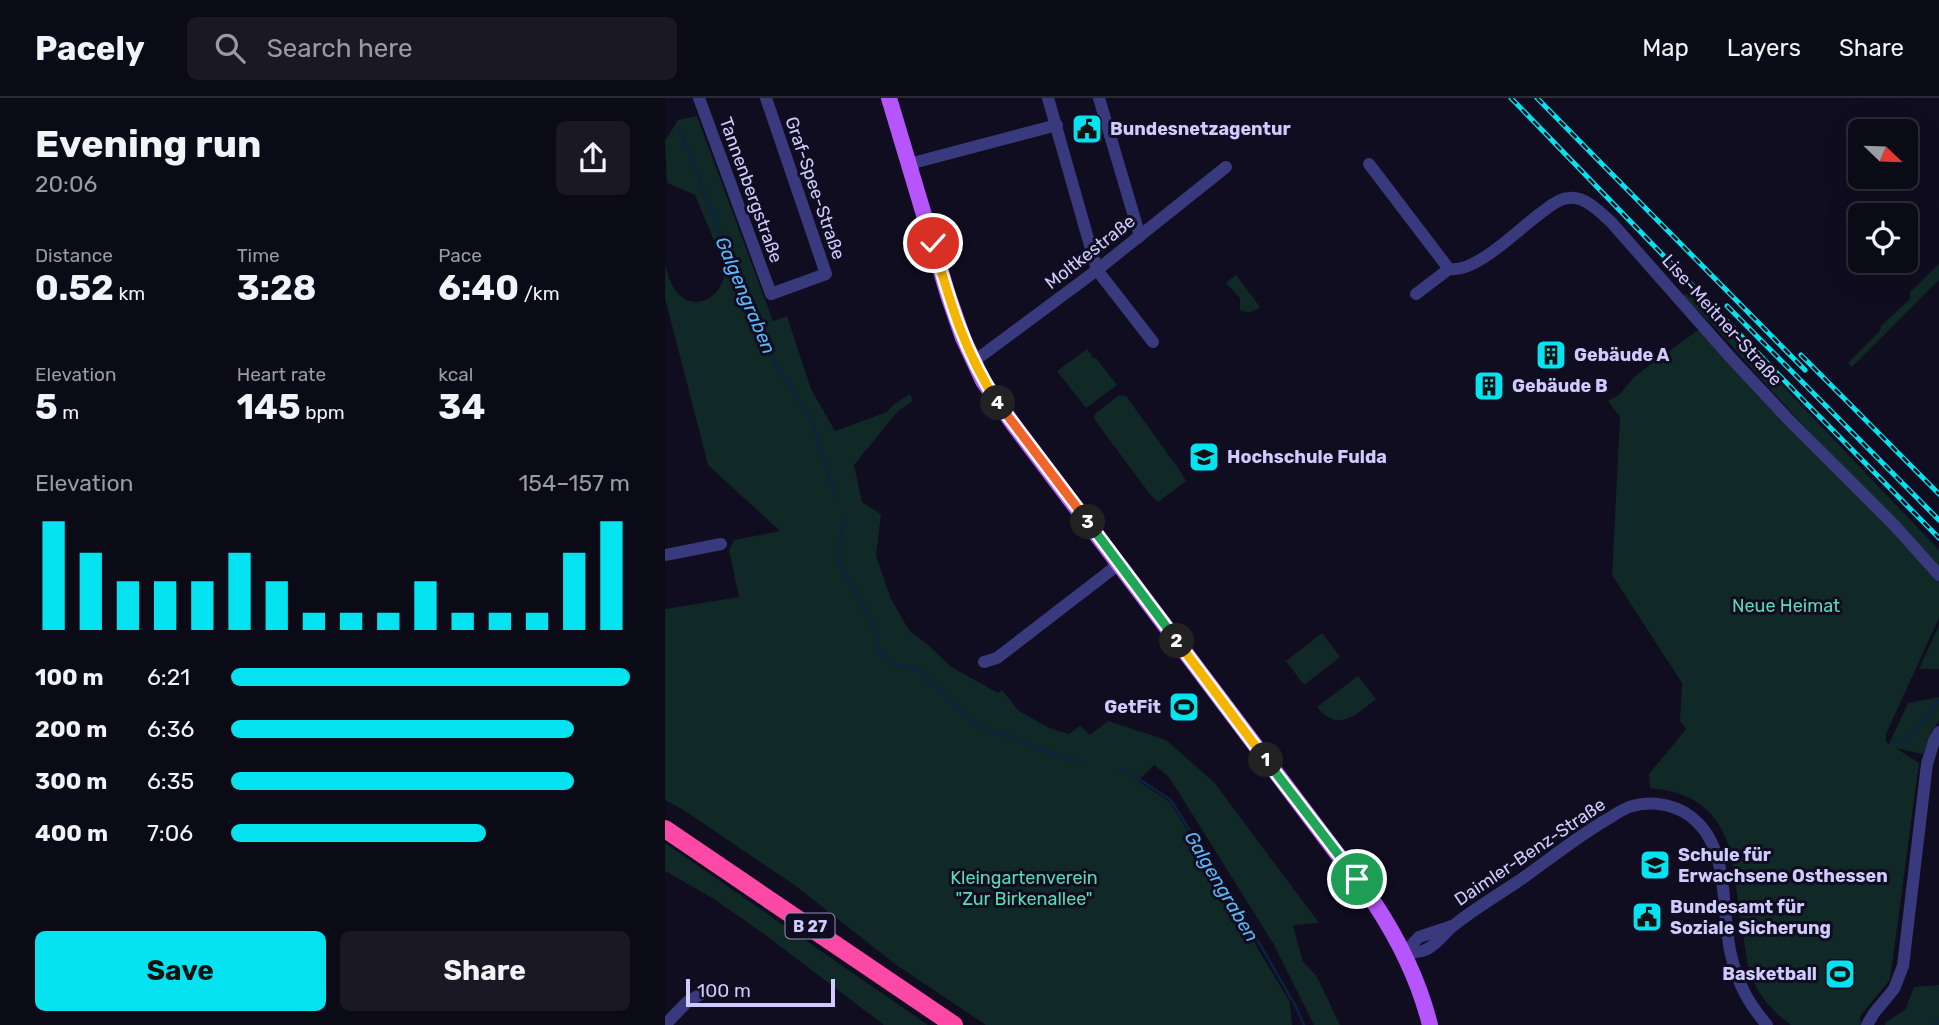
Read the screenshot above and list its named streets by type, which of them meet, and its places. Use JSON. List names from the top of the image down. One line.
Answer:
{"streets":{"highway":["B 27"],"street":["Graf-Spee-Straße","Tannenbergstraße","Moltkestraße","Lise-Meitner-Straße","Daimler-Benz-Straße"]},"crossings":[["Graf-Spee-Straße","Tannenbergstraße"]],"water":["Galgengraben"],"parks":["Neue Heimat","Kleingartenverein \"Zur Birkenallee\""],"places":{"public building":["Bundesnetzagentur","Bundesamt für Soziale Sicherung"],"building":["Gebäude A","Gebäude B"],"school or university":["Hochschule Fulda","Schule für Erwachsene Osthessen"],"sports":["GetFit","Basketball"]},"scale_bar":"100 m","north":"bottom right","page":{"header":"Pacely","search":"Search here","nav":["Map","Layers","Share"],"heading":["Evening run","20:06"],"stats":[["Distance","0.52 km"],["Time","3:28"],["Pace","6:40 /km"],["Elevation","5 m"],["Heart rate","145 bpm"],["kcal","34"]],"pins":["4","3","2","1"],"chart":["Elevation","154–157 m"],"list":[{"name":"100 m","note":"6:21"},{"name":"200 m","note":"6:36"},{"name":"300 m","note":"6:35"},{"name":"400 m","note":"7:06"}],"buttons":["Save","Share"],"scale":"100 m"}}
